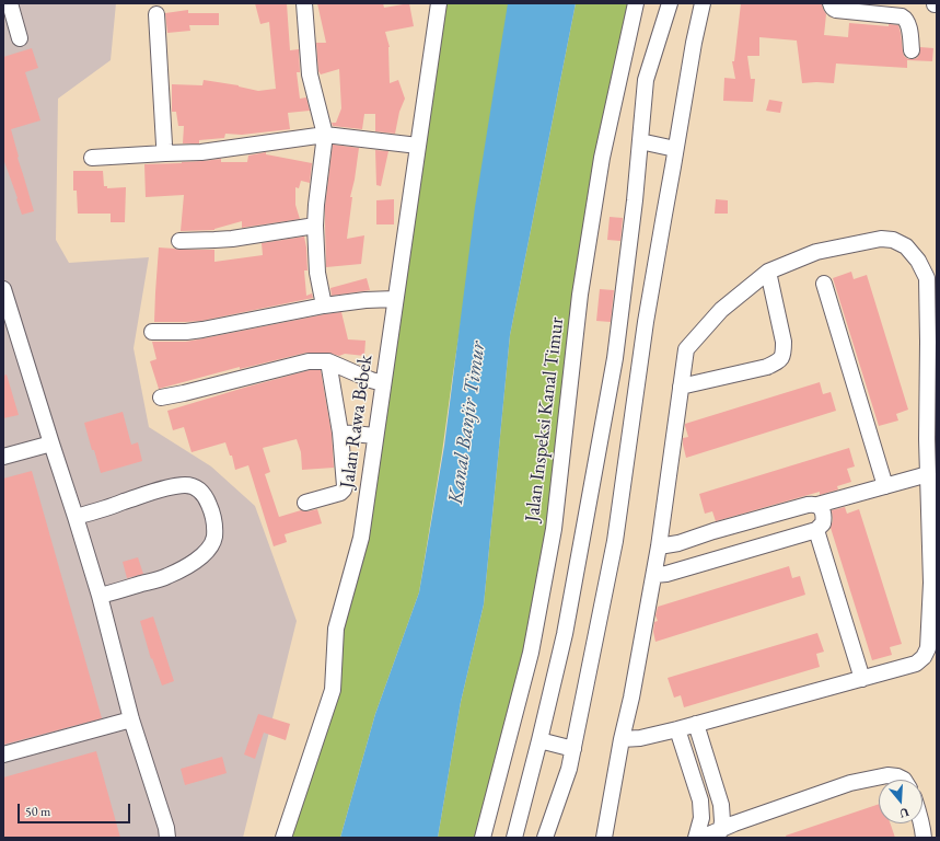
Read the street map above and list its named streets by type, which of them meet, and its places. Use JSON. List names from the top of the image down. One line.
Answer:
{"streets":{"street":["Jalan Inspeksi Kanal Timur","Jalan Rawa Bebek"]},"water":["Kanal Banjir Timur"],"scale_bar":"50 m","north":"bottom"}
